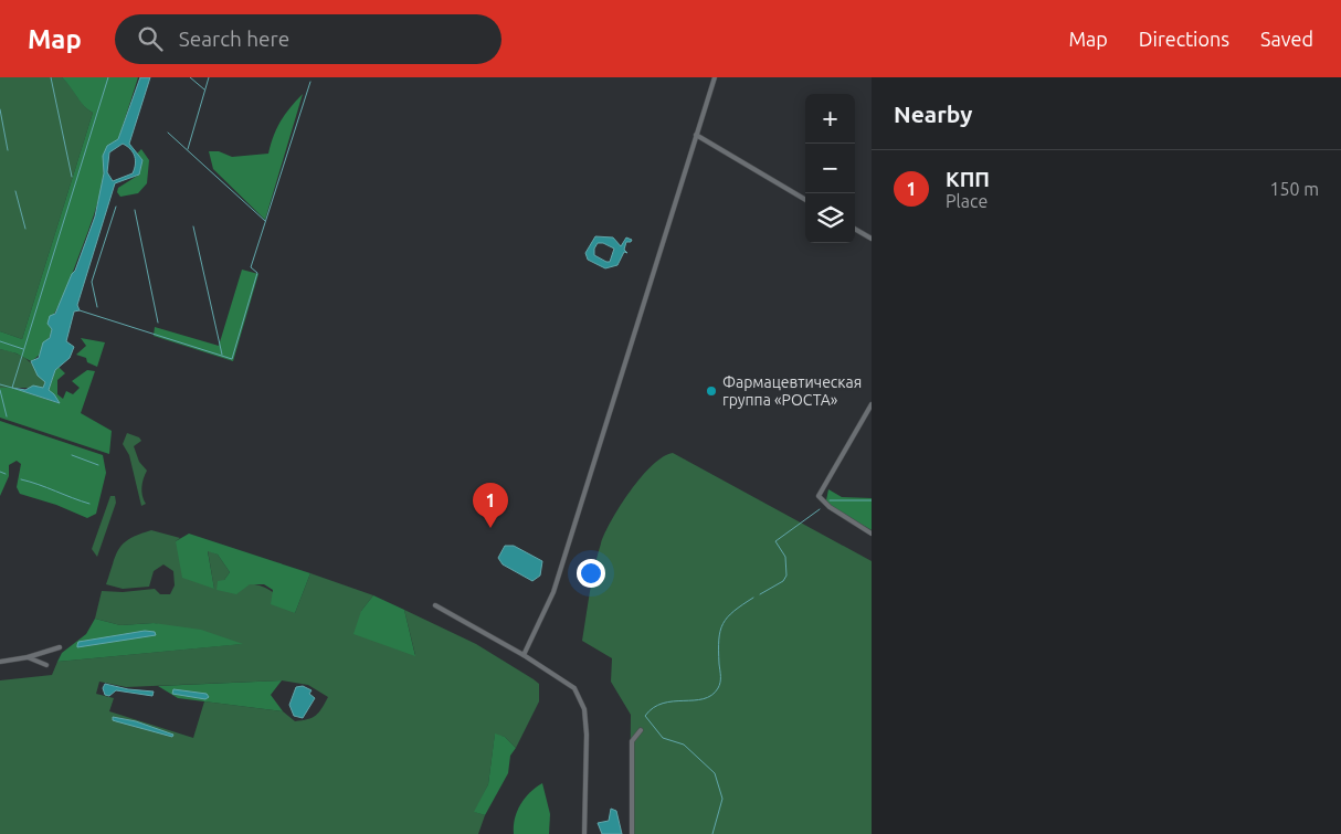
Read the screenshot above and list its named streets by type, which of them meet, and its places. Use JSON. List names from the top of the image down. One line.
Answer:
{"places":["Фармацевтическая группа «РОСТА»"],"page":{"header":"Map","search":"Search here","nav":["Map","Directions","Saved"],"heading":"Nearby","map_buttons":["+","−"],"list":[{"mark":"1","name":"КПП","note":"Place","value":"150 m"}],"pins":"1"}}
